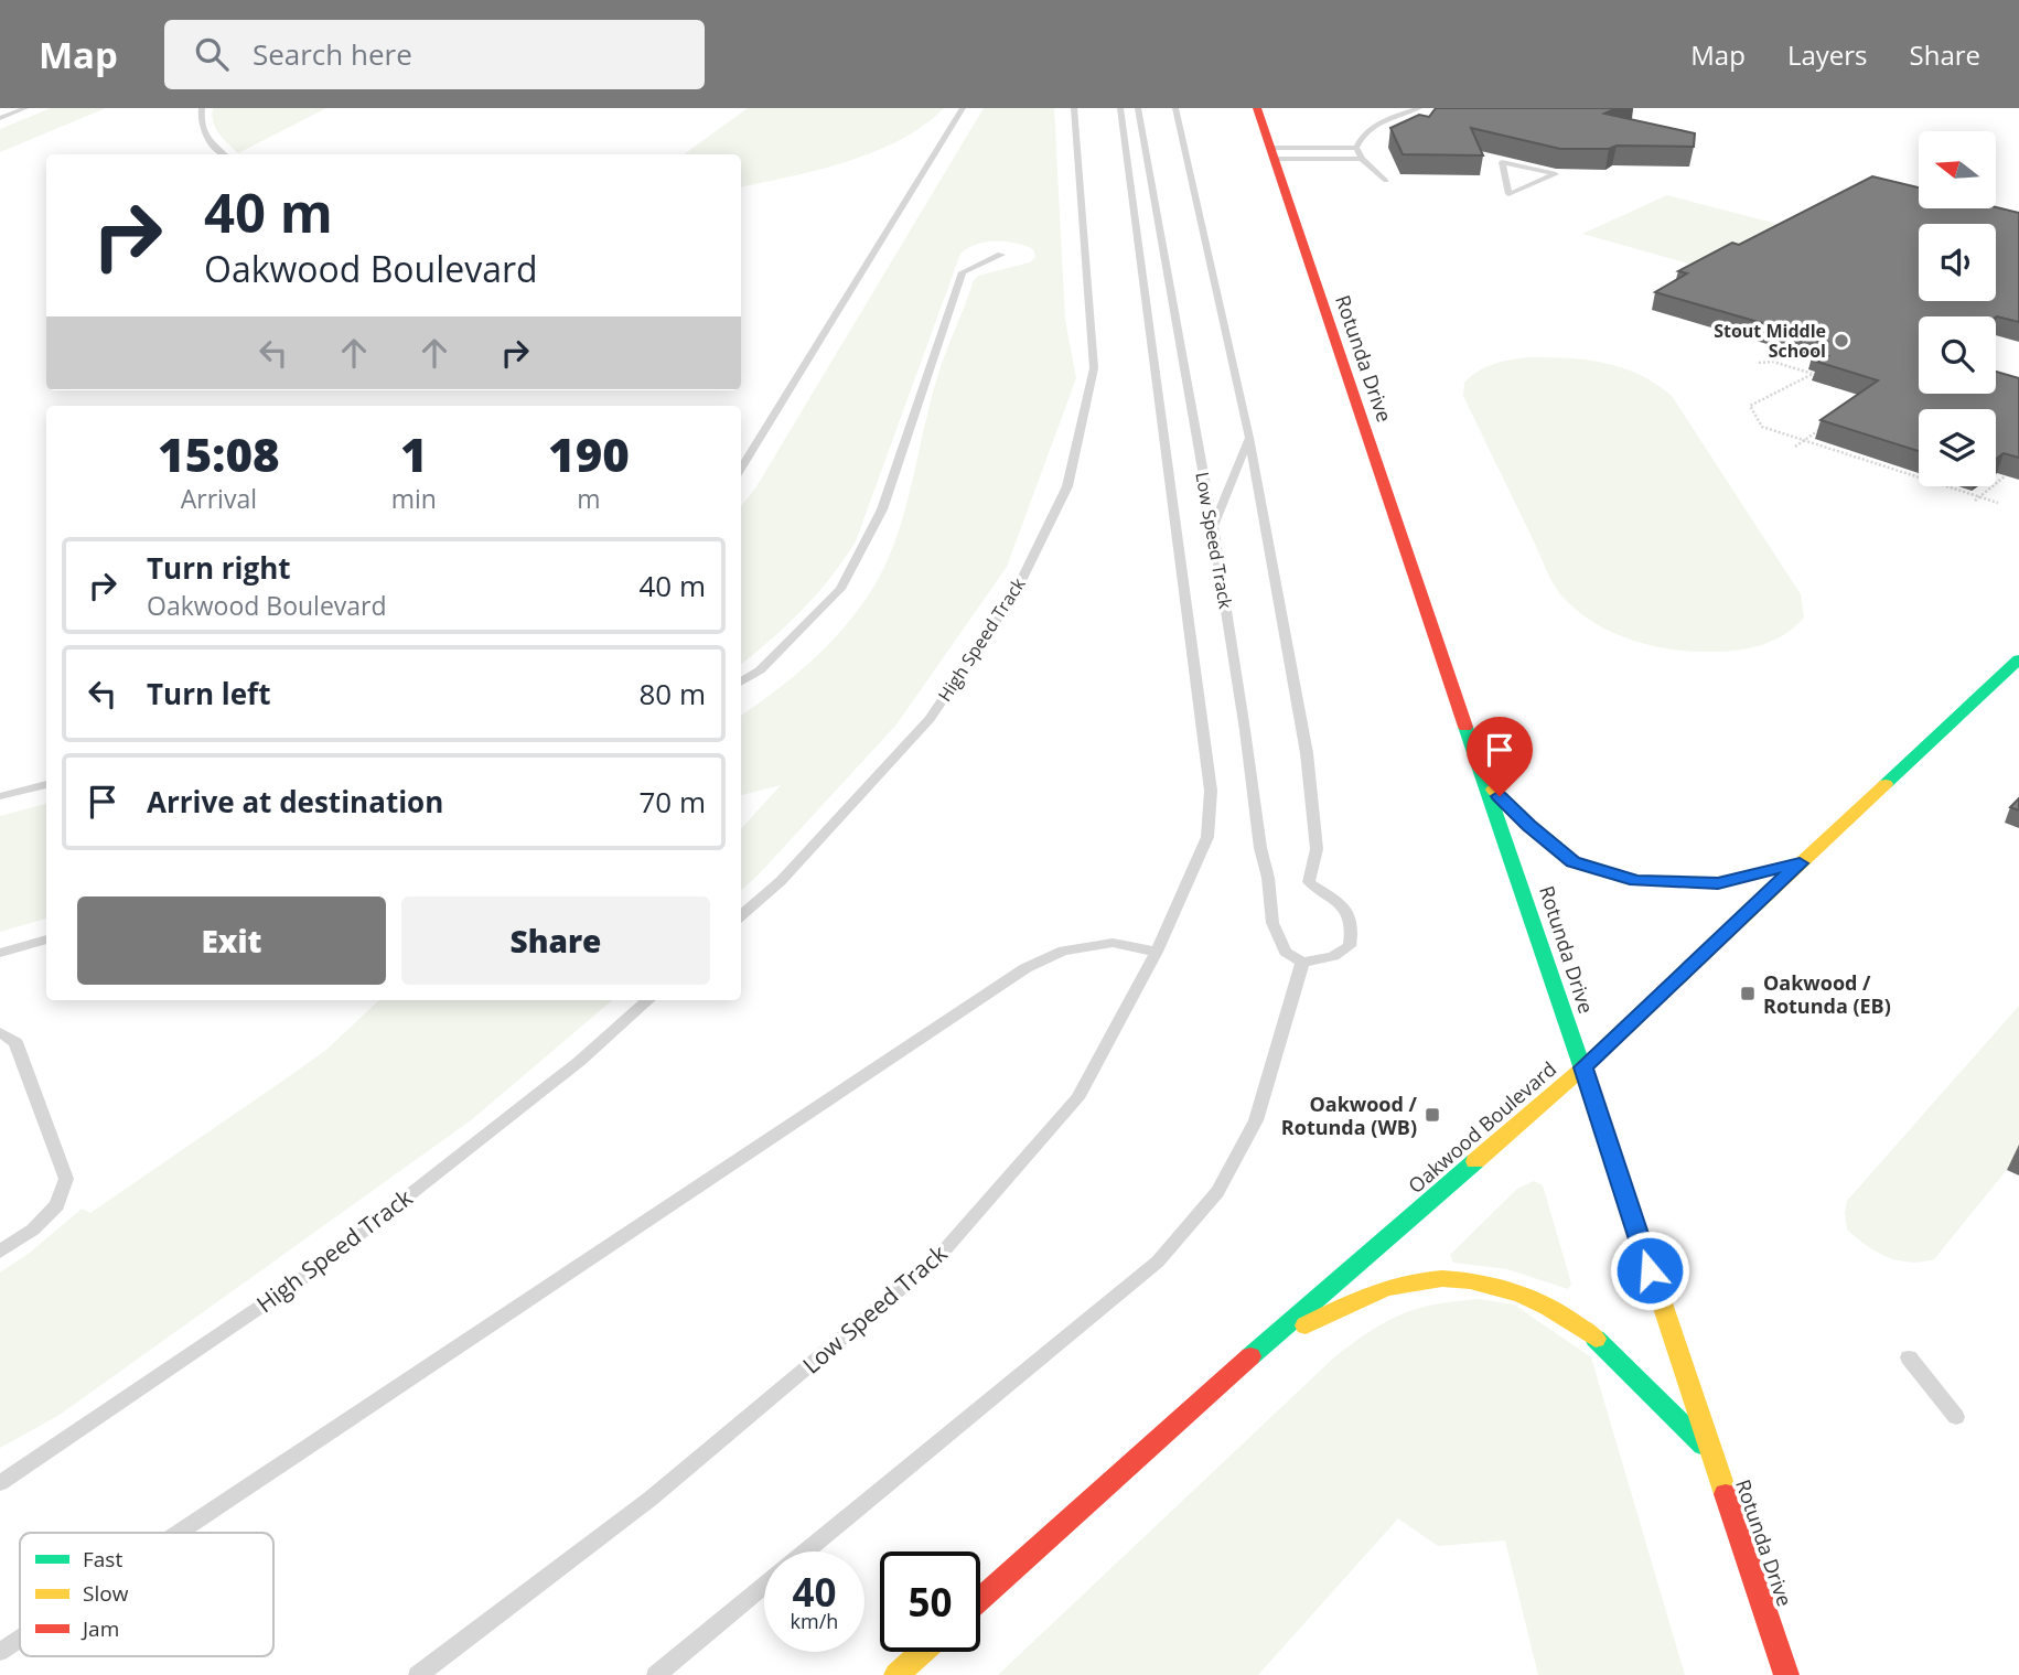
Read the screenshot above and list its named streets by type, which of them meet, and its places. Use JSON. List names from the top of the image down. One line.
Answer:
{"streets":{"main road":["Rotunda Drive","Oakwood Boulevard"],"lane":["Low Speed Track","High Speed Track"]},"crossings":[["Rotunda Drive","Oakwood Boulevard"]],"places":{"other":["Stout Middle School"],"transit":["Oakwood / Rotunda (EB)","Oakwood / Rotunda (WB)"]},"legend":["Fast","Slow","Jam"],"north":"left","page":{"header":"Map","search":"Search here","nav":["Map","Layers","Share"],"turn":["40 m","Oakwood Boulevard"],"eta":["15:08","Arrival","1","min","190","m"],"list":[{"name":"Turn right","note":"Oakwood Boulevard","value":"40 m"},{"name":"Turn left","value":"80 m"},{"name":"Arrive at destination","value":"70 m"}],"buttons":["Exit","Share"],"speed":"40 km/h","limit":"50"}}
